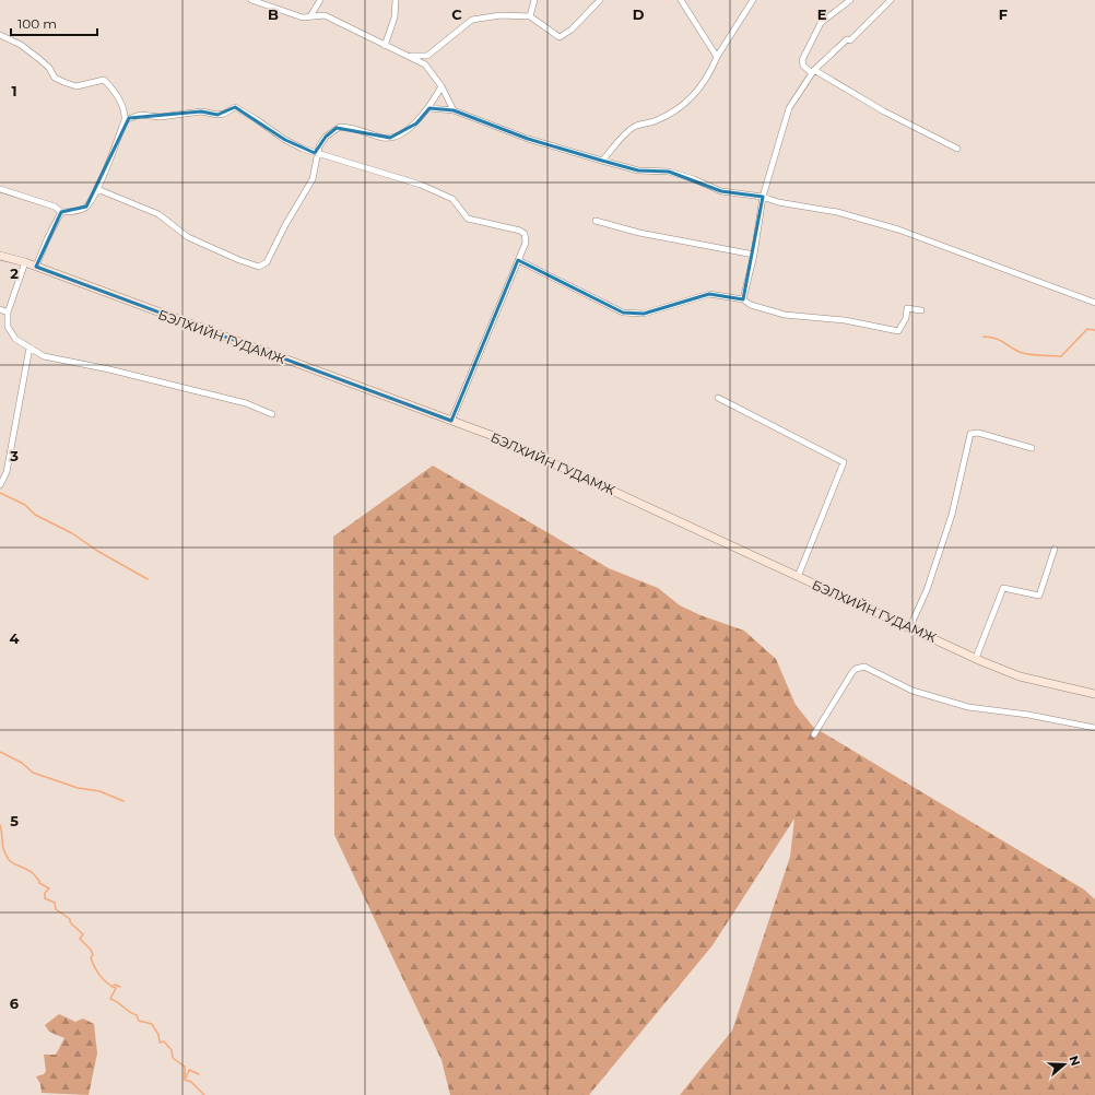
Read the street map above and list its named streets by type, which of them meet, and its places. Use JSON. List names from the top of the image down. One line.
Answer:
{"streets":{"main road":["БЭЛХИЙН ГУДАМЖ"]},"scale_bar":"100 m","north":"right","grid":{"columns":["B","C","D","E","F"],"rows":["1","2","3","4","5","6"]}}
